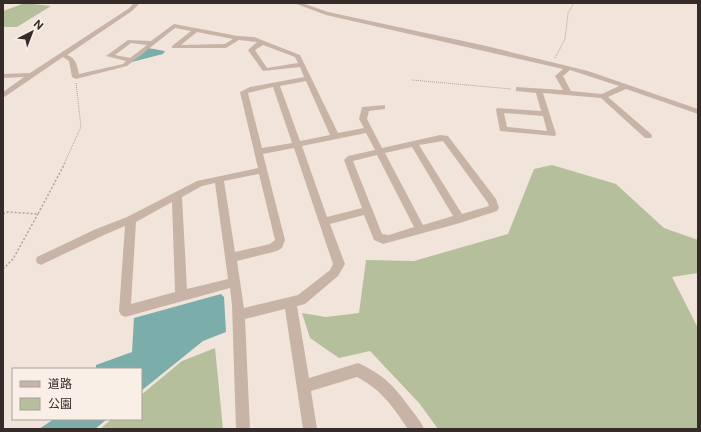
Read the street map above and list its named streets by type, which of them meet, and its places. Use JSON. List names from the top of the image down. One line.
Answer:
{"legend":["道路","公園"],"north":"top right"}
